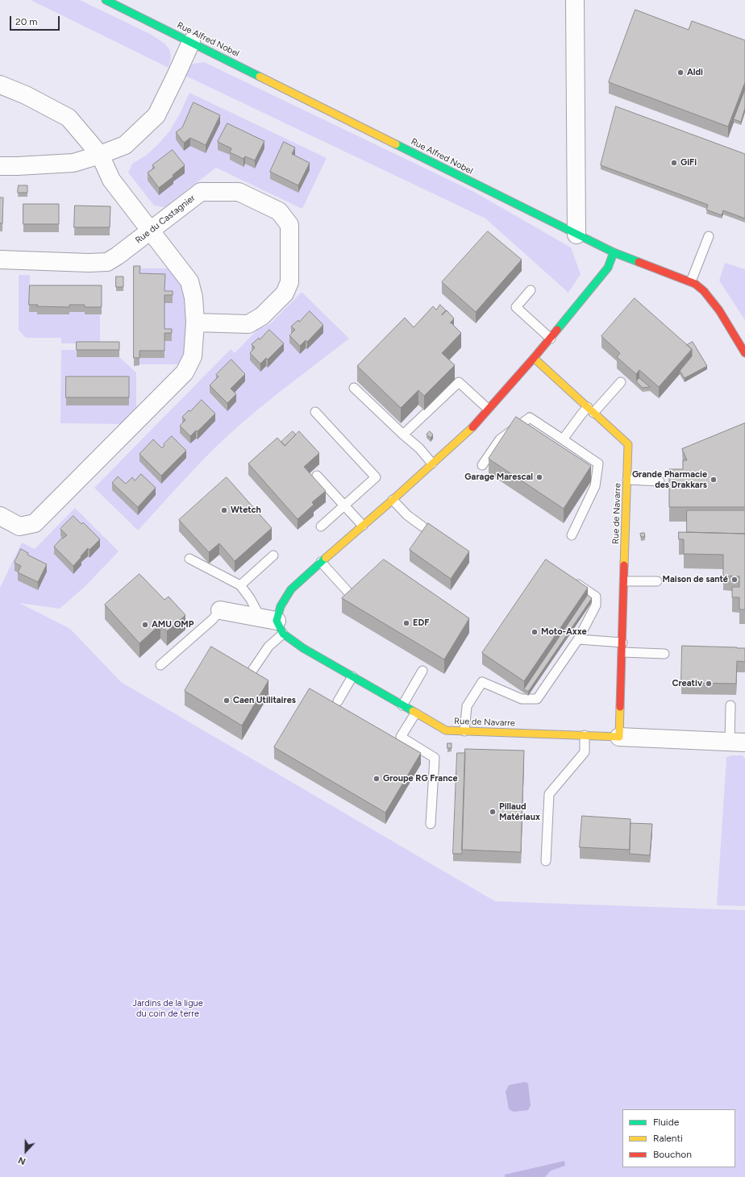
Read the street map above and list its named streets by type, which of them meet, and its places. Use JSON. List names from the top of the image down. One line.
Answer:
{"streets":{"street":["Rue Alfred Nobel","Rue du Castagnier","Rue de Navarre"]},"parks":["Jardins de la ligue du coin de terre"],"places":["Aldi","GiFi","Garage Marescal","Grande Pharmacie des Drakkars","Wtetch","Maison de santé","EDF","AMU OMP","Moto-Axxe","Creativ","Caen Utilitaires","Groupe RG France","Pillaud Matériaux"],"legend":["Fluide","Ralenti","Bouchon"],"scale_bar":"20 m","north":"bottom"}
